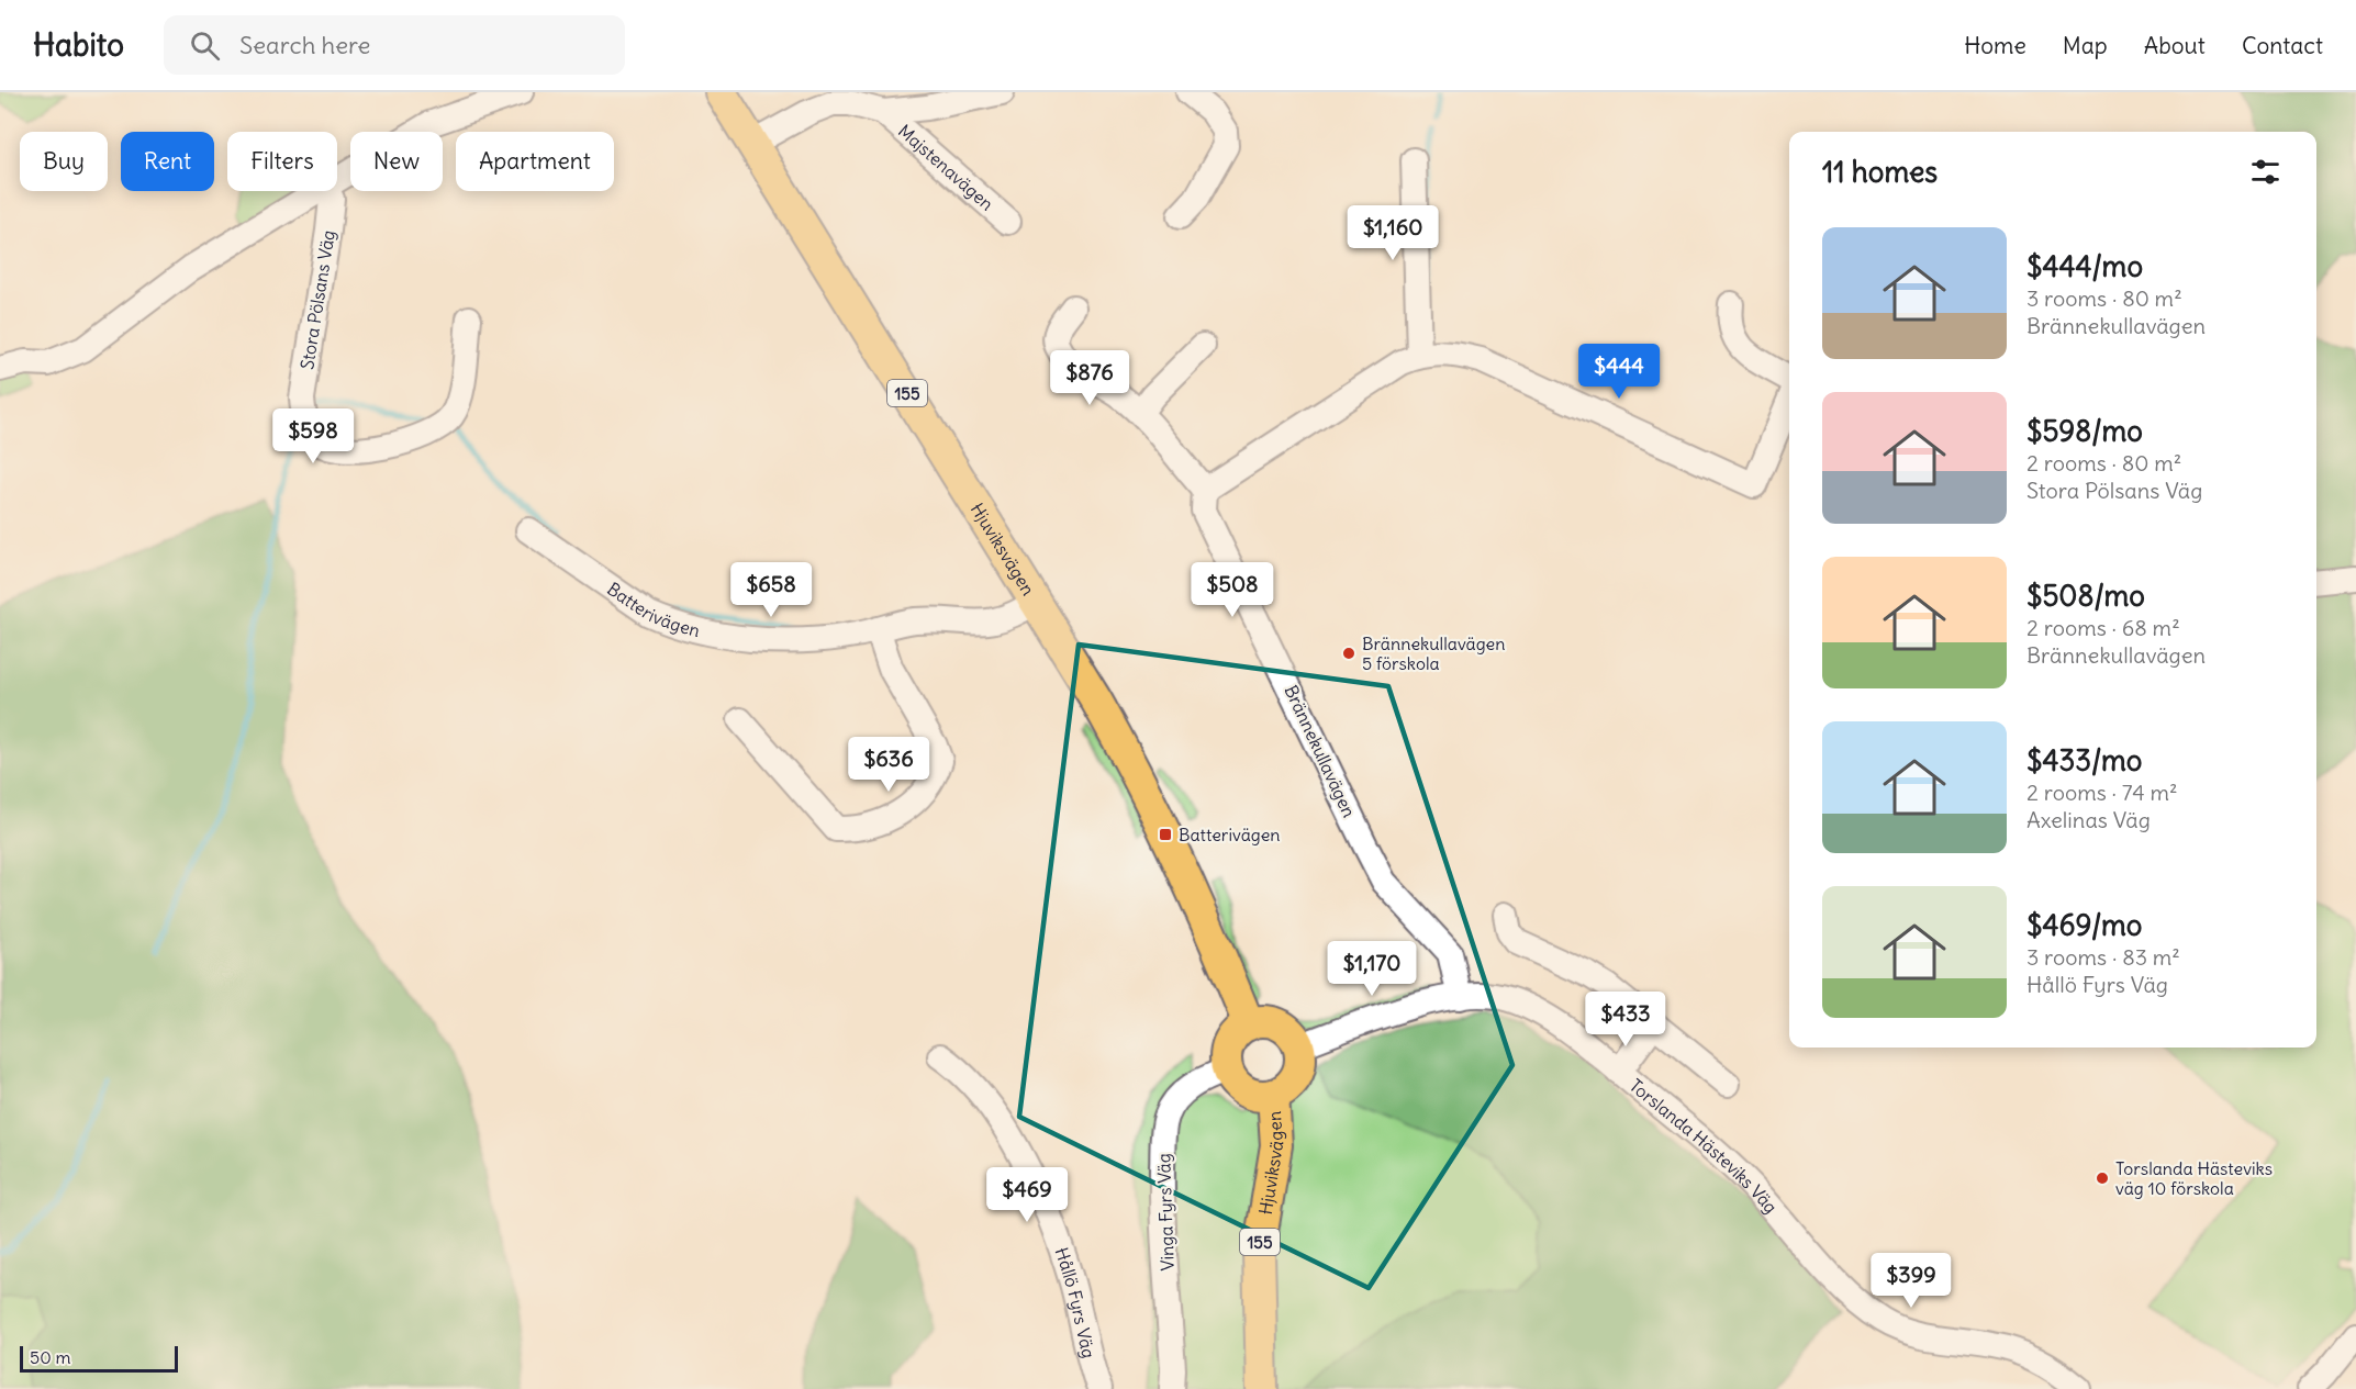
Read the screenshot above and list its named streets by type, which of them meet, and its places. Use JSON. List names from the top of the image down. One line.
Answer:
{"streets":{"main road":["155","Hjuviksvägen"],"street":["Majstenavägen","Stora Pölsans Väg","Batterivägen","Brännekullavägen","Torslanda Hästeviks Väg","Vinga Fyrs Väg","Hållö Fyrs Väg"]},"crossings":[["Majstenavägen","Hjuviksvägen"],["Hjuviksvägen","Batterivägen"],["Hjuviksvägen","Torslanda Hästeviks Väg"],["Hjuviksvägen","Vinga Fyrs Väg"],["Brännekullavägen","Torslanda Hästeviks Väg"],["Torslanda Hästeviks Väg","Vinga Fyrs Väg"]],"places":{"other":["Brännekullavägen 5 förskola","Torslanda Hästeviks väg 10 förskola"],"transit":["Batterivägen"]},"scale_bar":"50 m","page":{"header":"Habito","search":"Search here","nav":["Home","Map","About","Contact"],"chip":["Buy","Rent","Filters","New","Apartment"],"heading":"11 homes","price":["$1,160","$444","$876","$598","$658","$508","$636","$1,170","$433","$469","$399"],"list":[{"name":"$444/mo","note":"3 rooms · 80 m² · Brännekullavägen"},{"name":"$598/mo","note":"2 rooms · 80 m² · Stora Pölsans Väg"},{"name":"$508/mo","note":"2 rooms · 68 m² · Brännekullavägen"},{"name":"$433/mo","note":"2 rooms · 74 m² · Axelinas Väg"},{"name":"$469/mo","note":"3 rooms · 83 m² · Hållö Fyrs Väg"}],"scale":"50 m"}}
